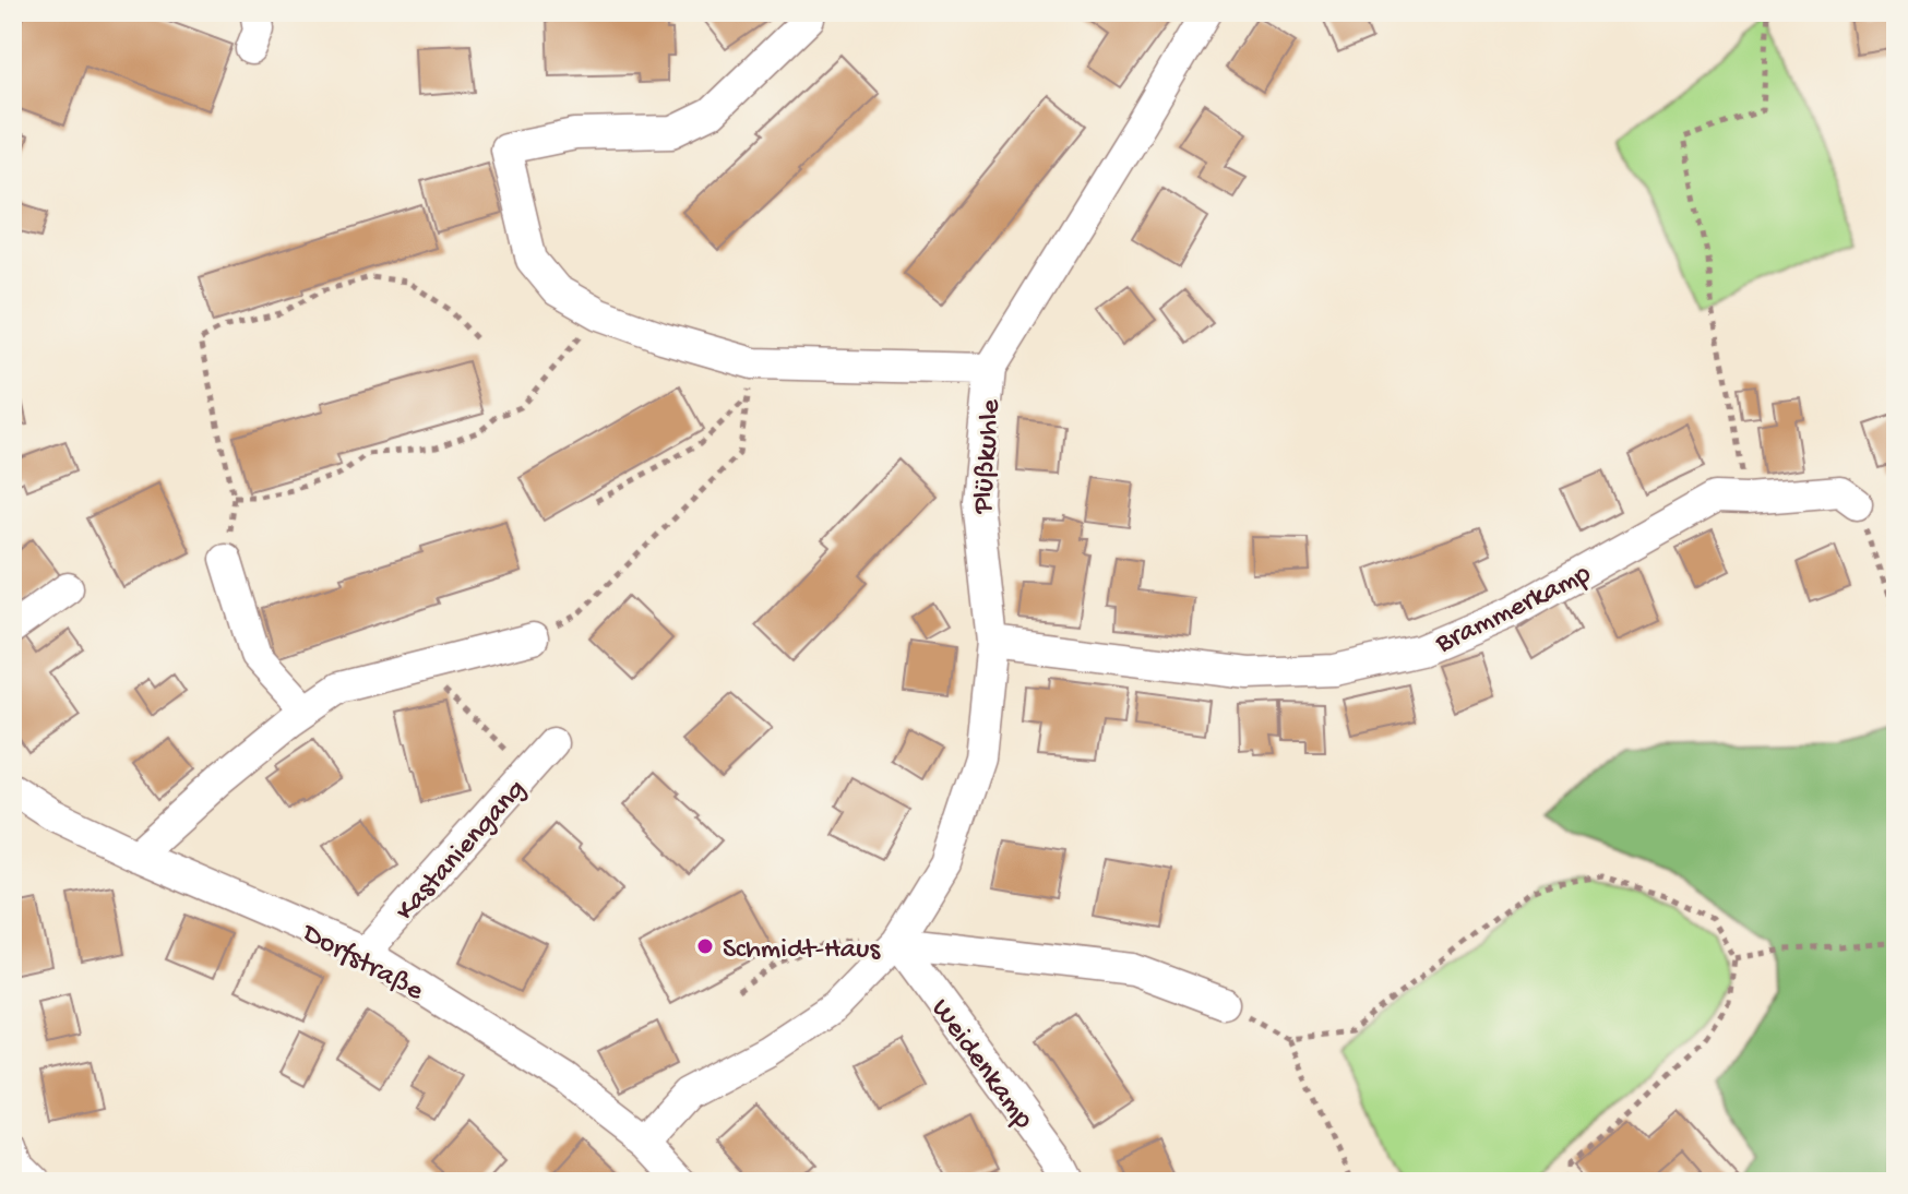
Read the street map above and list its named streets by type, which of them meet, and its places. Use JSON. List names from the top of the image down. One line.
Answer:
{"streets":{"street":["Plüßkuhle","Brammerkamp","Kastaniengang","Dorfstraße","Weidenkamp"]},"crossings":[["Plüßkuhle","Brammerkamp"],["Plüßkuhle","Dorfstraße"],["Plüßkuhle","Weidenkamp"],["Kastaniengang","Dorfstraße"]],"places":["Schmidt-Haus"]}
